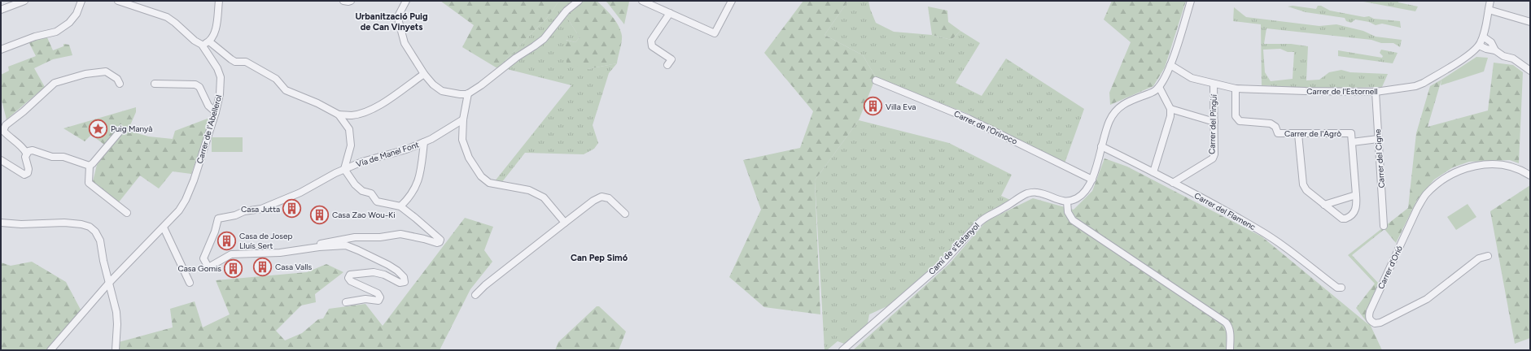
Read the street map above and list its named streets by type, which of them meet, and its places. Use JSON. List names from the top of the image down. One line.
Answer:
{"streets":{"street":["Carrer de l'Estornell","Carrer del Pingüí","Carrer de l'Orinoco","Carrer de l'Abellerol","Carrer de l'Agrò","Vía de Manel Font","Carrer del Cigne","Carrer del Flamenc","Camí de s'Estanyol","Carrer d'Orió"]},"crossings":[["Carrer de l'Estornell","Carrer del Pingüí"],["Carrer de l'Estornell","Carrer de l'Agrò"],["Carrer de l'Estornell","Carrer del Cigne"],["Carrer del Pingüí","Carrer del Flamenc"]],"districts":["Urbanització Puig de Can Vinyets","Can Pep Simó"],"places":{"building":["Villa Eva","Casa Jutta","Casa Zao Wou-Ki","Casa de Josep Lluís Sert","Casa Valls","Casa Gomis"],"place":["Puig Manyà"]}}
